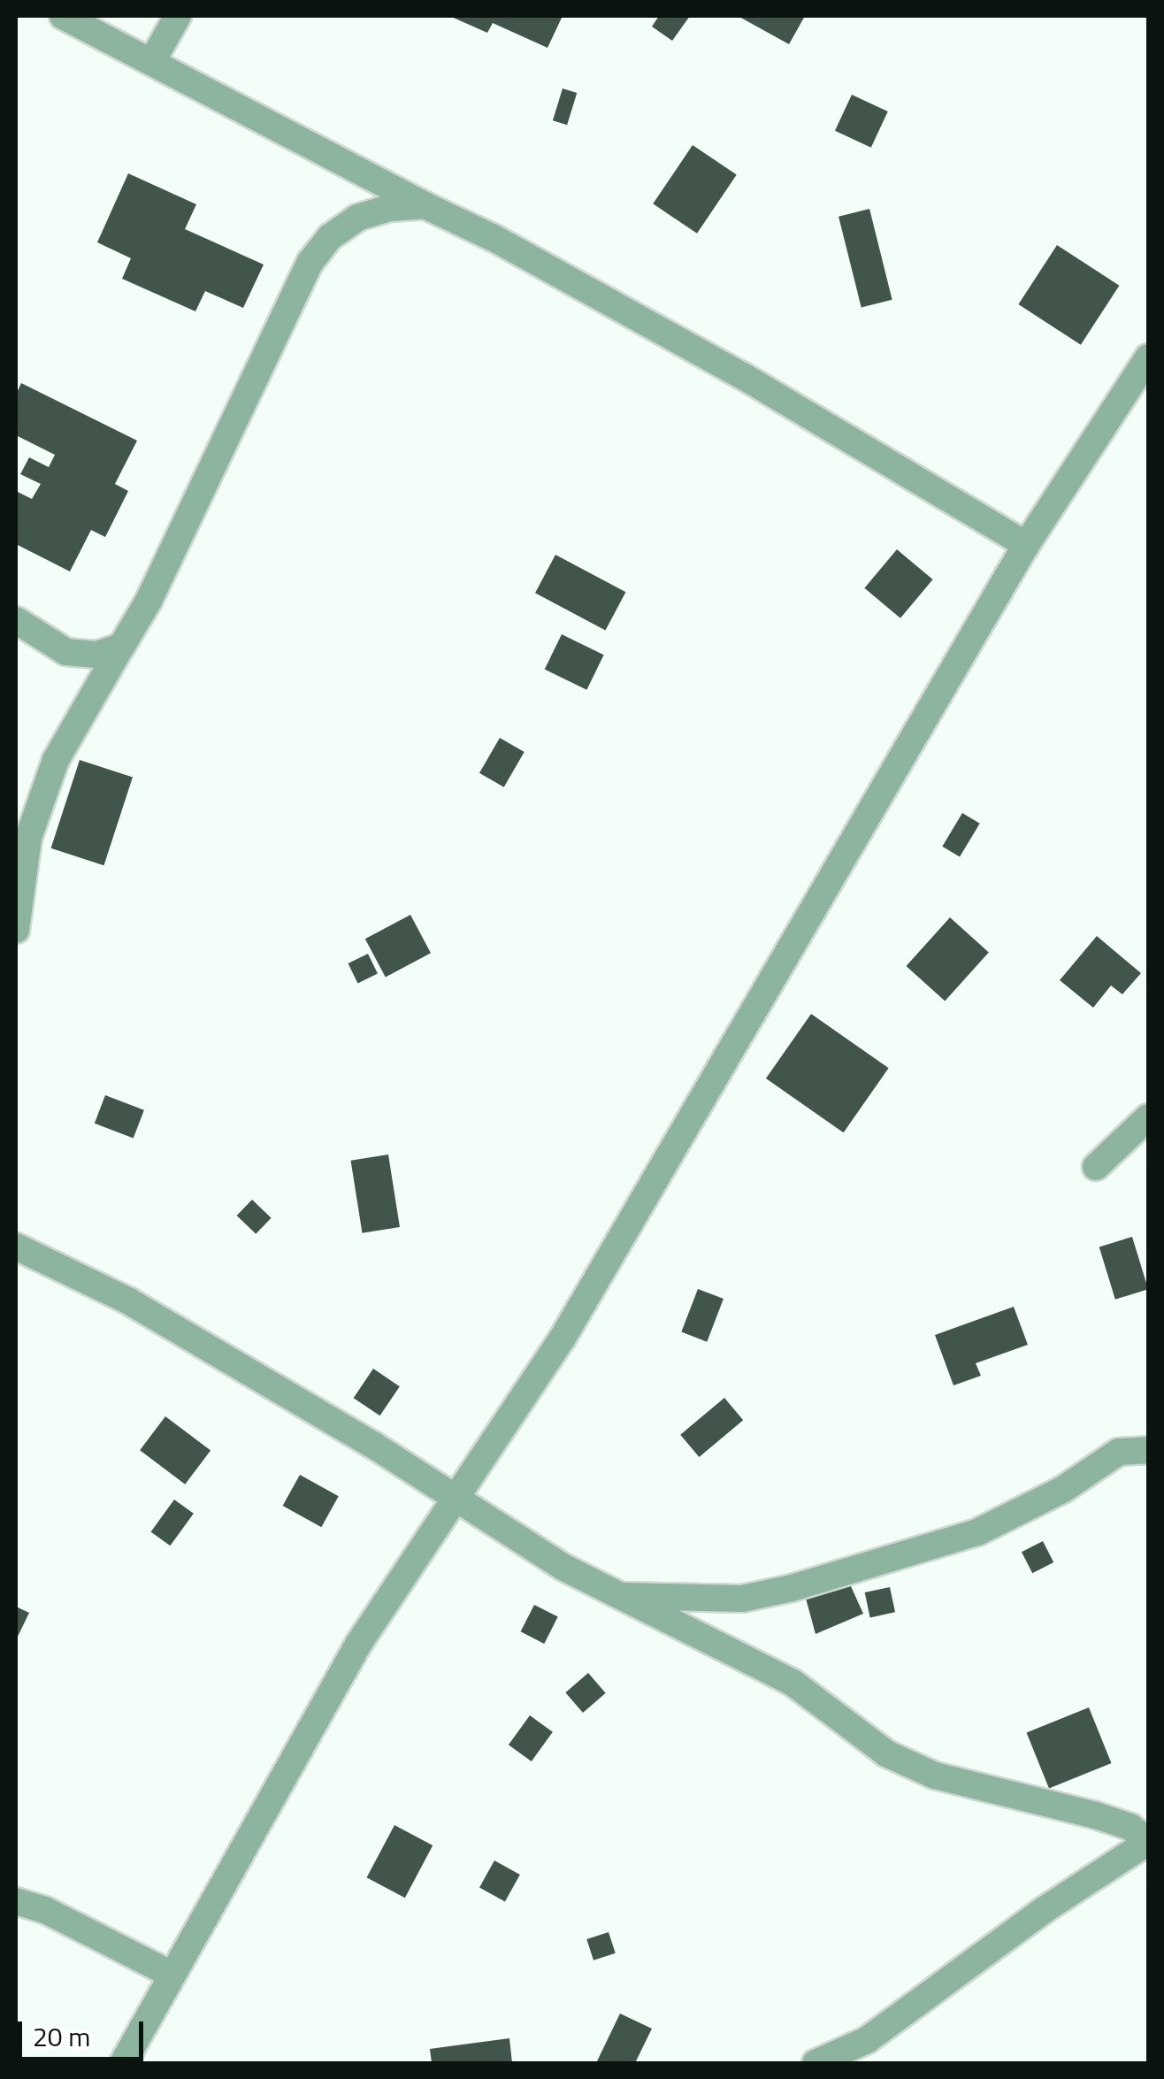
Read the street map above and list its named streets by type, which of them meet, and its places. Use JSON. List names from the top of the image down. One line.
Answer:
{"scale_bar":"20 m"}
